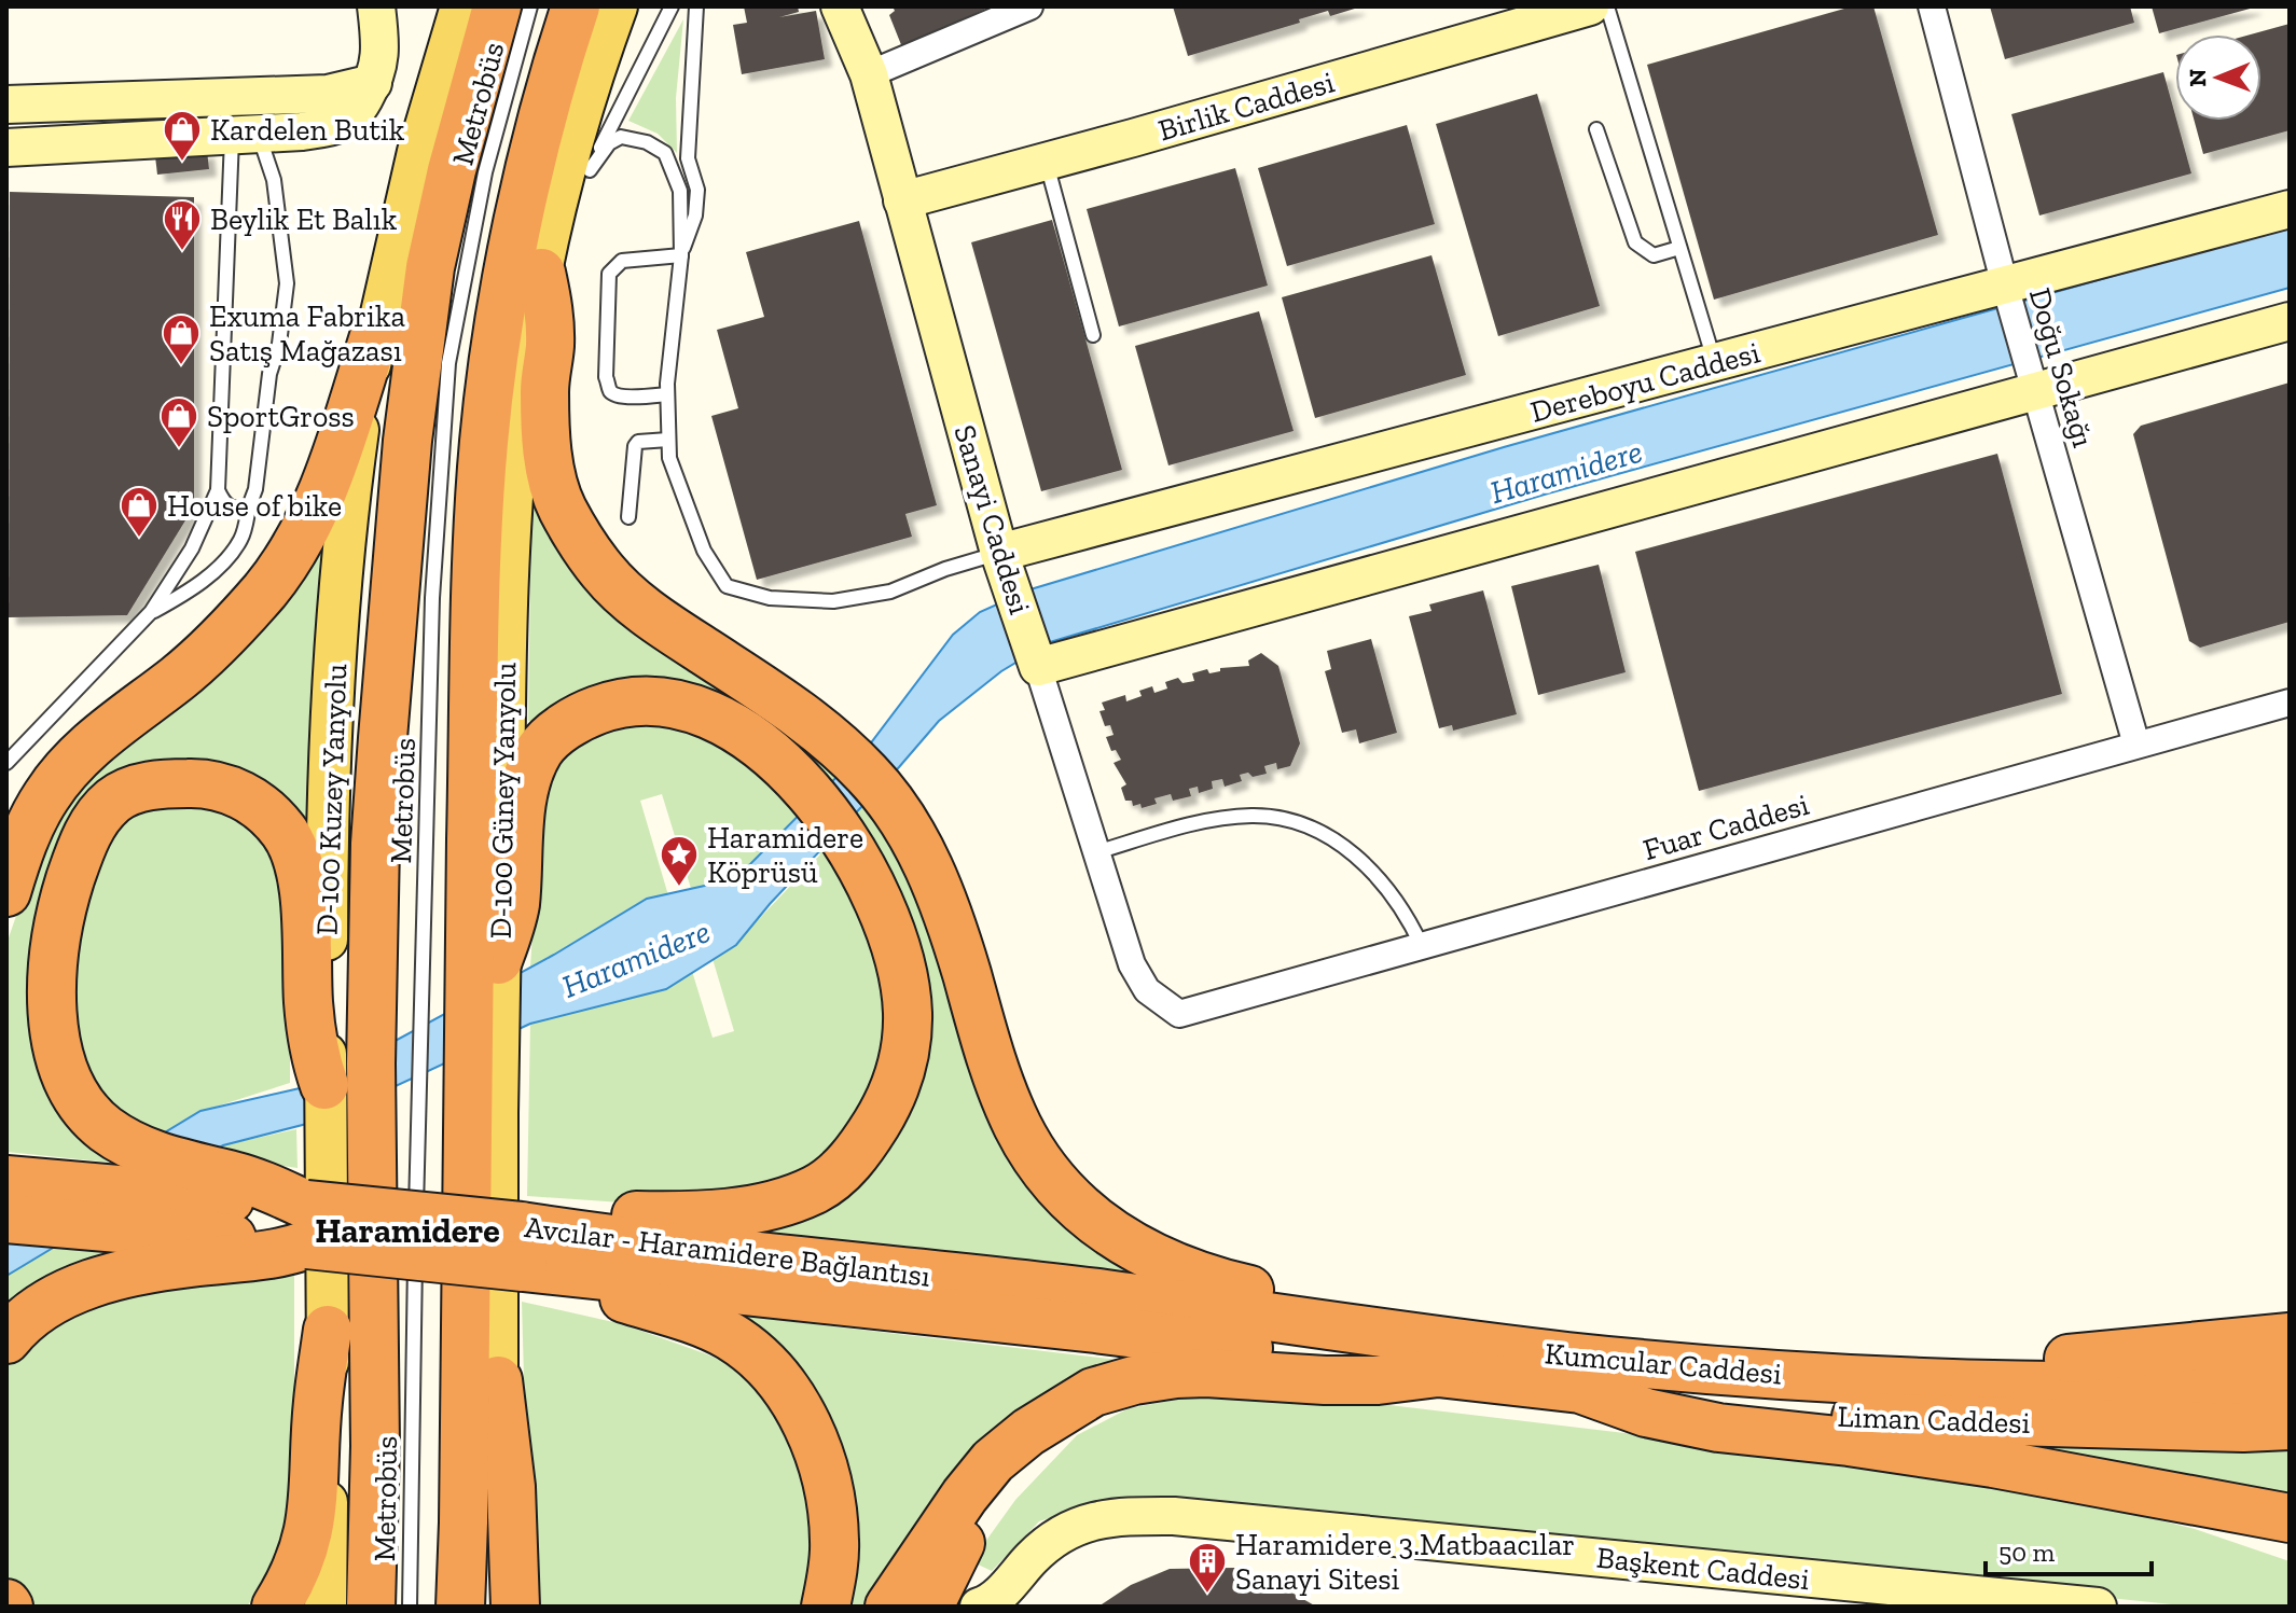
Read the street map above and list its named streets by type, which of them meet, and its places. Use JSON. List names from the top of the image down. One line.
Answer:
{"streets":{"highway":["Avcılar - Haramidere Bağlantısı","Kumcular Caddesi","Liman Caddesi"],"main road":["D-100 Kuzey Yanyolu","D-100 Güney Yanyolu"],"street":["Birlik Caddesi","Doğu Sokağı","Dereboyu Caddesi","Sanayi Caddesi","Fuar Caddesi","Başkent Caddesi"],"lane":["Metrobüs"]},"crossings":[["Birlik Caddesi","Sanayi Caddesi"],["Doğu Sokağı","Dereboyu Caddesi"],["Doğu Sokağı","Fuar Caddesi"],["Dereboyu Caddesi","Sanayi Caddesi"],["Sanayi Caddesi","Fuar Caddesi"],["Avcılar - Haramidere Bağlantısı","Kumcular Caddesi"],["Kumcular Caddesi","Liman Caddesi"]],"districts":["Haramidere"],"water":["Haramidere"],"places":{"shop":["Kardelen Butik","Exuma Fabrika Satış Mağazası","SportGross","House of bike"],"restaurant":["Beylik Et Balık"],"place":["Haramidere Köprüsü"],"building":["Haramidere 3.Matbaacılar Sanayi Sitesi"]},"scale_bar":"50 m","north":"left"}
